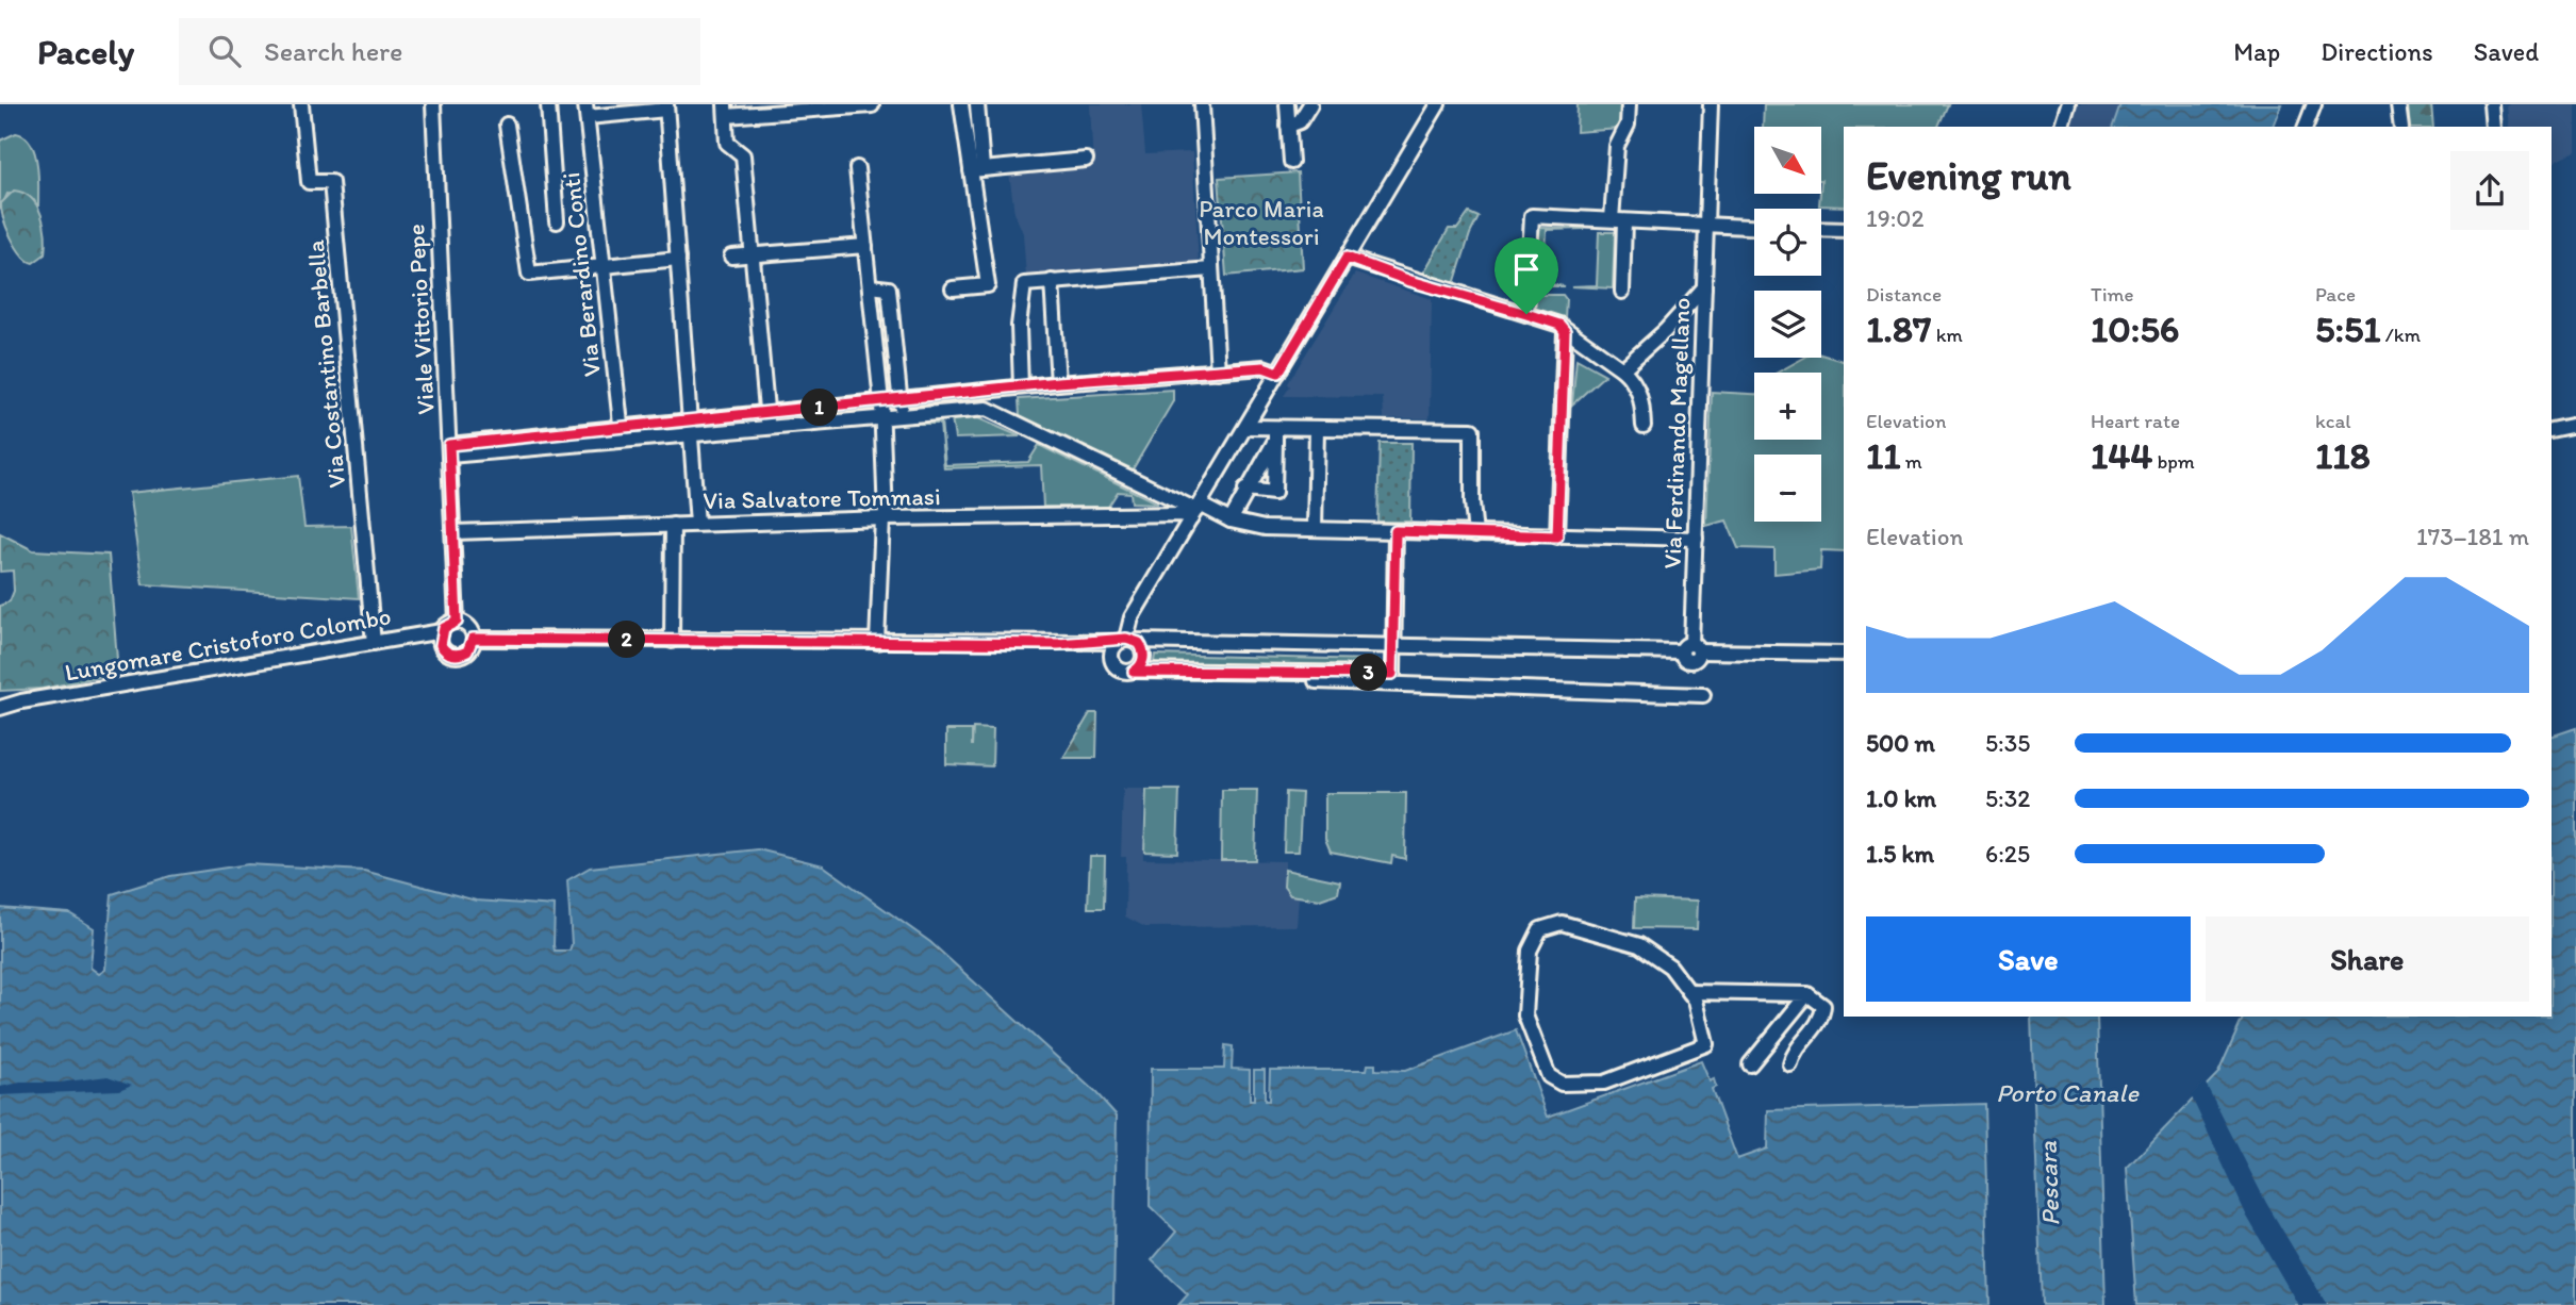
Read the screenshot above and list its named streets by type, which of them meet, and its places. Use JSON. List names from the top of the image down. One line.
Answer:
{"streets":{"street":["Via Berardino Conti","Viale Vittorio Pepe","Via Costantino Barbella","Via Ferdinando Magellano","Via Salvatore Tommasi","Lungomare Cristoforo Colombo"]},"crossings":[["Viale Vittorio Pepe","Via Salvatore Tommasi"],["Viale Vittorio Pepe","Lungomare Cristoforo Colombo"],["Via Costantino Barbella","Lungomare Cristoforo Colombo"]],"water":["Porto Canale","Pescara"],"parks":["Parco Maria Montessori"],"north":"bottom right","page":{"header":"Pacely","search":"Search here","nav":["Map","Directions","Saved"],"map_buttons":["+","−"],"heading":["Evening run","19:02"],"stats":[["Distance","1.87 km"],["Time","10:56"],["Pace","5:51 /km"],["Elevation","11 m"],["Heart rate","144 bpm"],["kcal","118"]],"pins":["1","2","3"],"chart":["Elevation","173–181 m"],"list":[{"name":"500 m","note":"5:35"},{"name":"1.0 km","note":"5:32"},{"name":"1.5 km","note":"6:25"}],"buttons":["Save","Share"]}}
